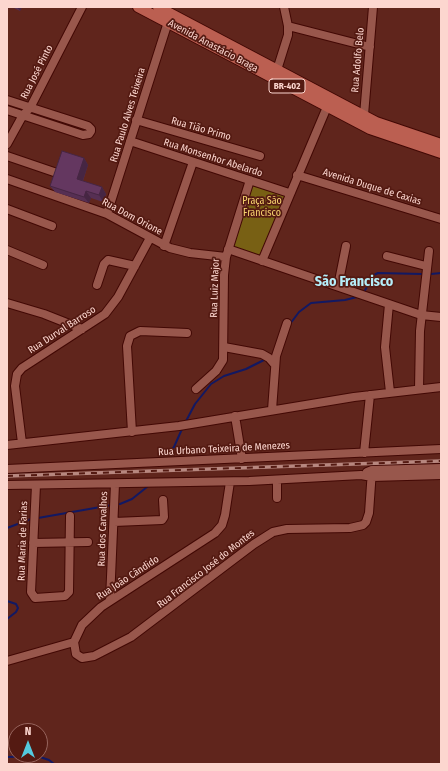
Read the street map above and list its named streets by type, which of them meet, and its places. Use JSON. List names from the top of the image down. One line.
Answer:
{"streets":{"main road":["Avenida Anastácio Braga","BR-402"],"street":["Rua Adolfo Belo","Rua José Pinto","Rua Paulo Alves Teixeira","Rua Tião Primo","Rua Monsenhor Abelardo","Avenida Duque de Caxias","Rua Dom Orione","Rua Luiz Major","Rua Durval Barroso","Rua Urbano Teixeira de Menezes","Rua dos Carvalhos","Rua Maria de Farias","Rua Francisco José do Montes","Rua João Cândido"]},"crossings":[["Avenida Anastácio Braga","Rua Adolfo Belo"],["Avenida Anastácio Braga","Rua Paulo Alves Teixeira"],["Rua Paulo Alves Teixeira","Rua Tião Primo"],["Rua Paulo Alves Teixeira","Rua Monsenhor Abelardo"],["Rua Paulo Alves Teixeira","Rua Dom Orione"],["Rua Monsenhor Abelardo","Rua Luiz Major"],["Rua Dom Orione","Rua Luiz Major"],["Rua Dom Orione","Rua Durval Barroso"],["Rua dos Carvalhos","Rua João Cândido"],["Rua Francisco José do Montes","Rua João Cândido"]],"districts":["São Francisco"],"parks":["Praça São Francisco"],"north":"top"}
